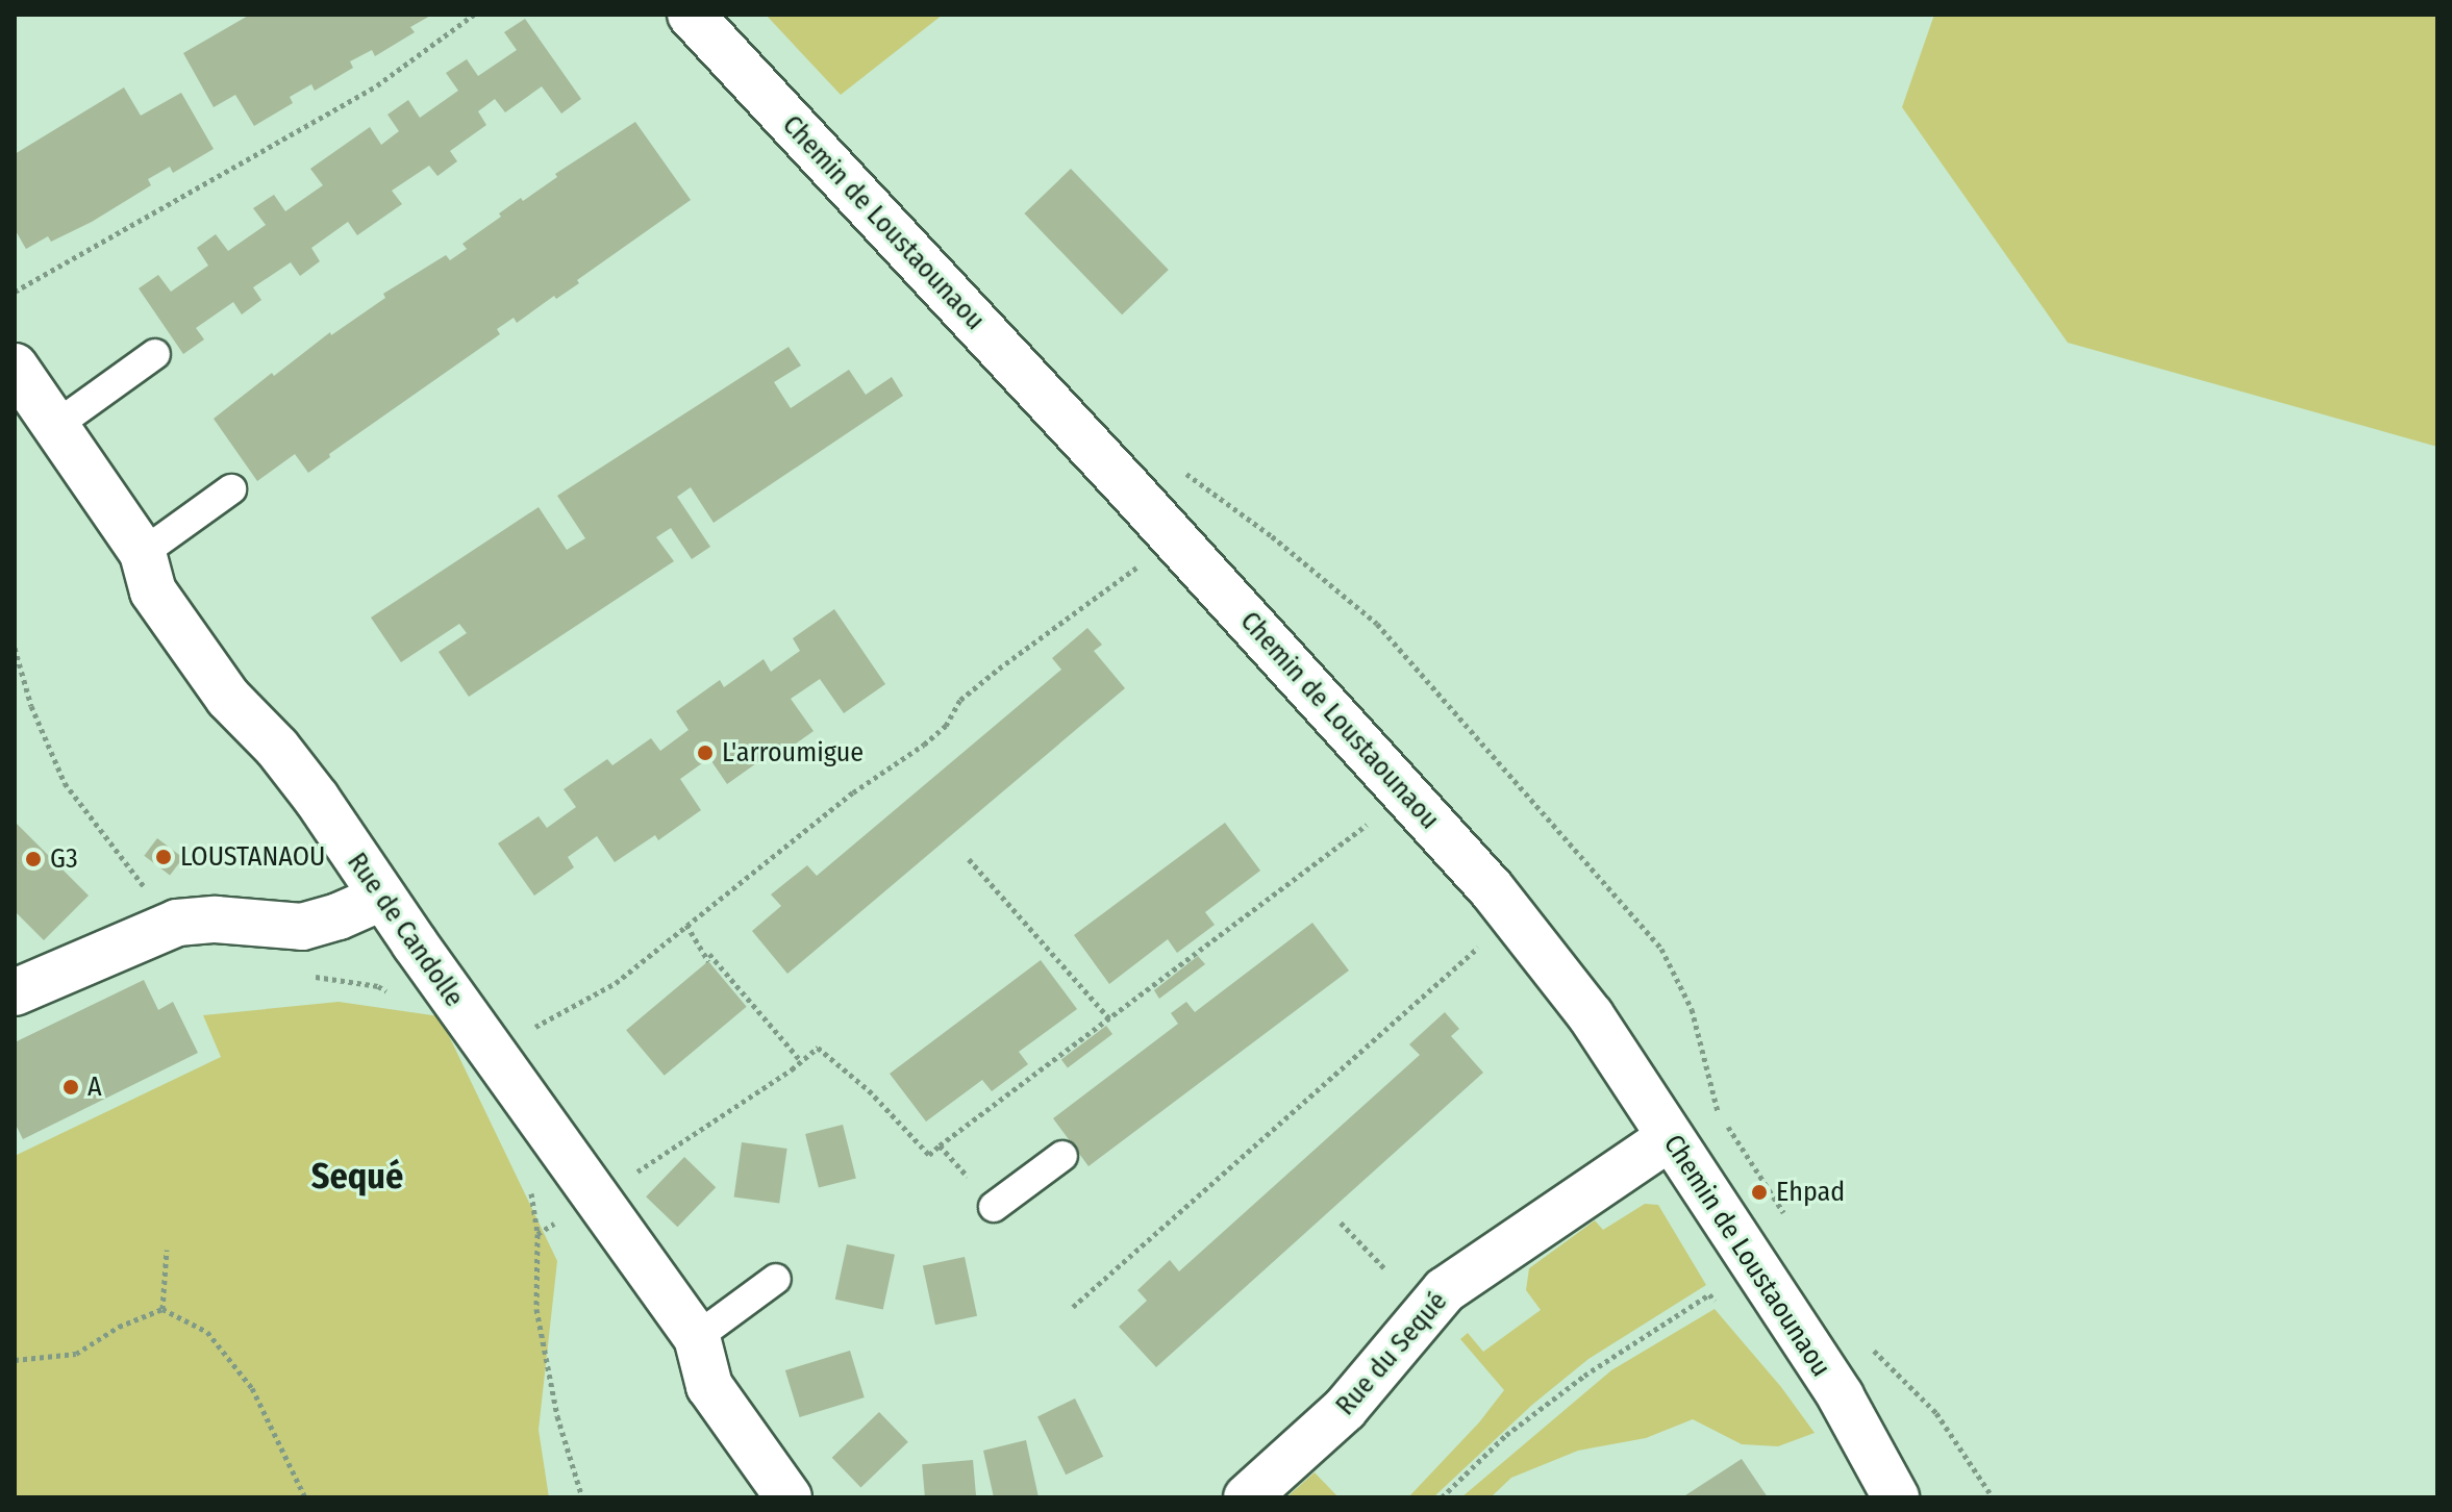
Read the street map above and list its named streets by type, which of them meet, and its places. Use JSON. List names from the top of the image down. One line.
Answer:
{"streets":{"street":["Chemin de Loustaounaou","Rue de Candolle","Rue du Sequé"]},"crossings":[["Chemin de Loustaounaou","Rue du Sequé"]],"districts":["Sequé"],"places":["L'arroumigue","LOUSTANAOU","G3","A","Ehpad"]}
